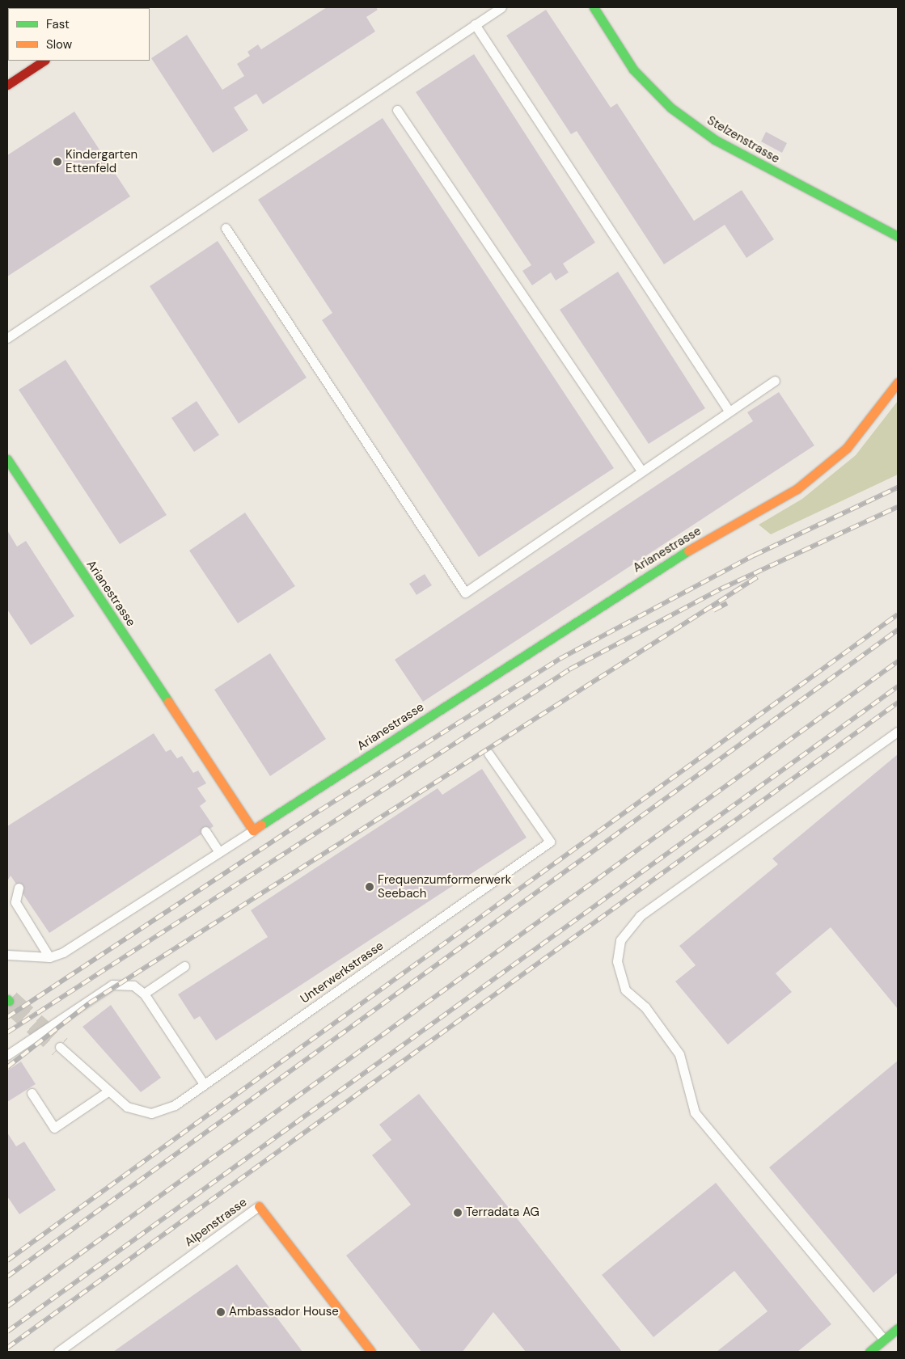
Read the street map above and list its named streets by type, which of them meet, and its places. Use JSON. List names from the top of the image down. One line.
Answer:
{"streets":{"street":["Stelzenstrasse","Arianestrasse","Alpenstrasse"],"lane":["Unterwerkstrasse"]},"places":["Kindergarten Ettenfeld","Frequenzumformerwerk Seebach","Terradata AG","Ambassador House"],"legend":["Fast","Slow"]}
